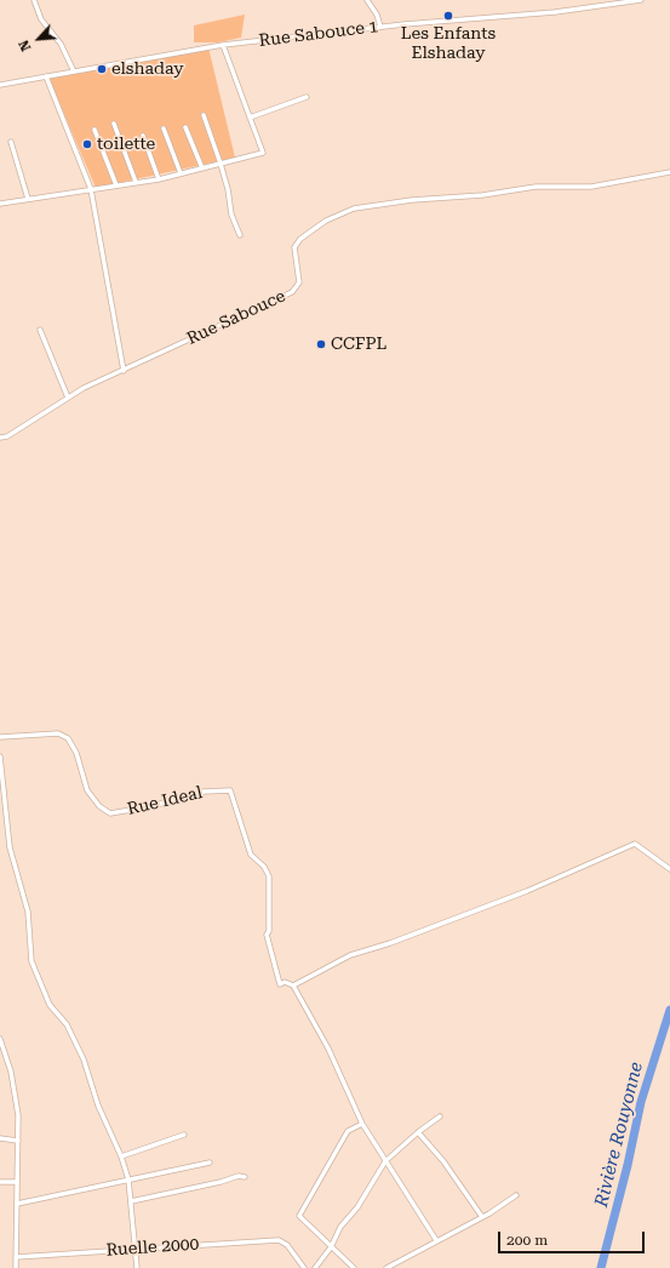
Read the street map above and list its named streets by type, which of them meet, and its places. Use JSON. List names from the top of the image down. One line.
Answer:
{"streets":{"street":["Rue Sabouce 1","Rue Sabouce","Rue Ideal","Ruelle 2000"]},"water":["Rivière Rouyonne"],"places":["Les Enfants Elshaday","elshaday","toilette","CCFPL"],"scale_bar":"200 m","north":"bottom left"}
